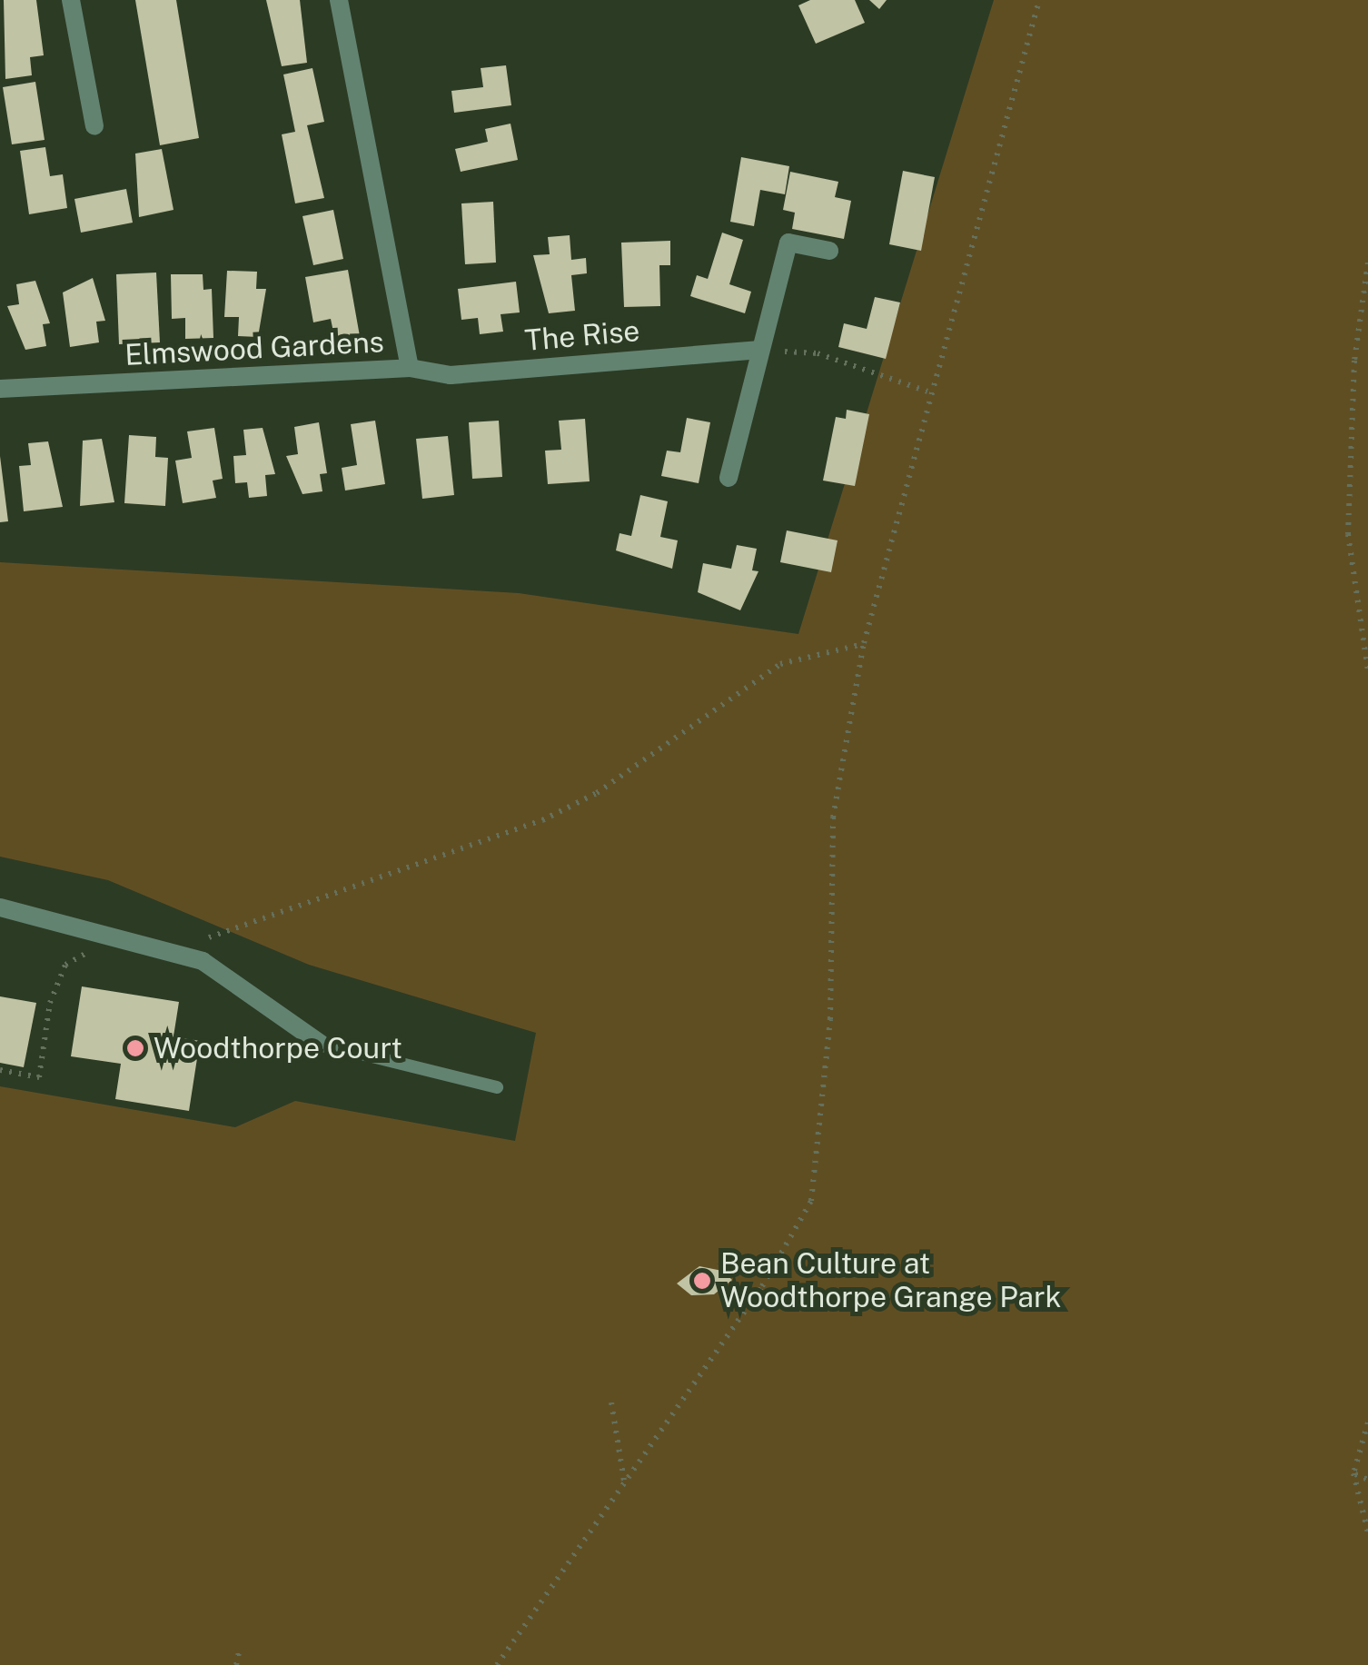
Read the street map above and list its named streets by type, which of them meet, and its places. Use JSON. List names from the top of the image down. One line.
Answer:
{"streets":{"street":["The Rise","Elmswood Gardens"]},"crossings":[["The Rise","Elmswood Gardens"]],"places":["Woodthorpe Court","Bean Culture at Woodthorpe Grange Park"]}
